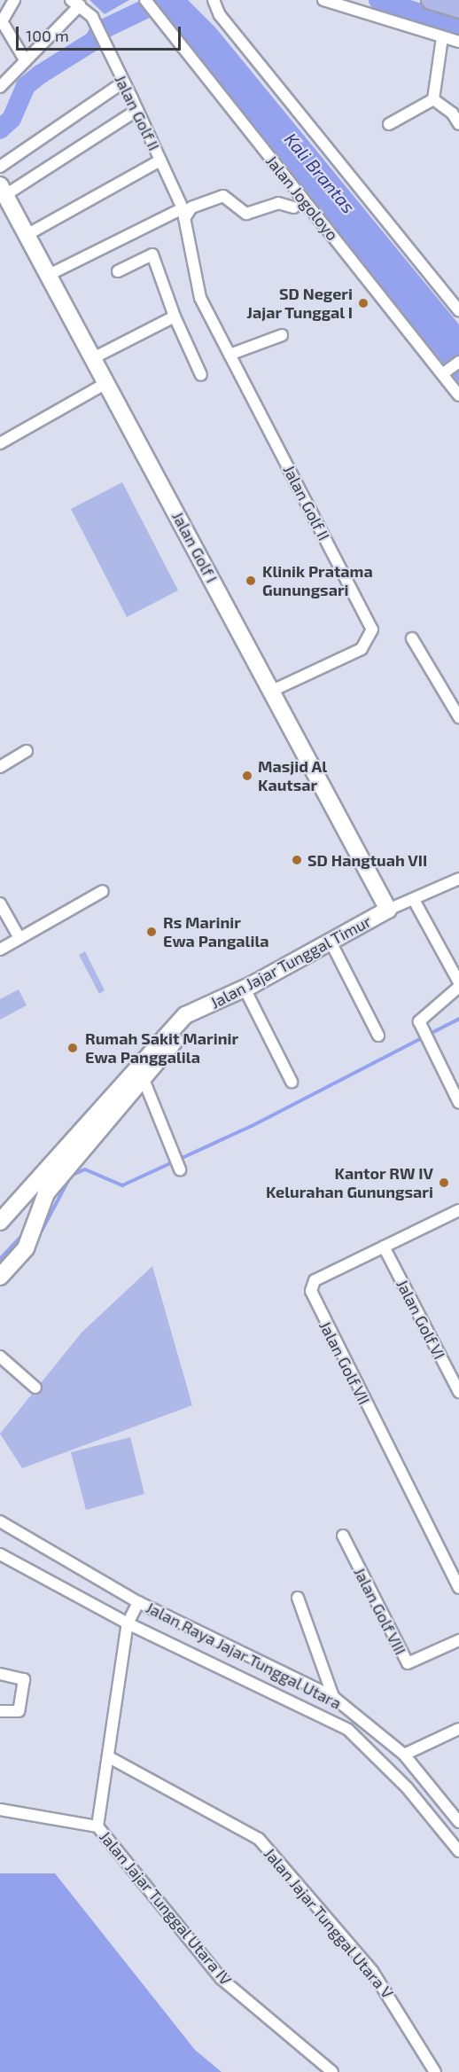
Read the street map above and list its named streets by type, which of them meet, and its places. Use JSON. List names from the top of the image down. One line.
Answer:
{"streets":{"main road":["Jalan Golf I","Jalan Jajar Tunggal Timur"],"street":["Jalan Golf II","Jalan Jogoloyo","Jalan Golf VI","Jalan Golf VII","Jalan Golf VIII","Jalan Raya Jajar Tunggal Utara","Jalan Jajar Tunggal Utara IV","Jalan Jajar Tunggal Utara V"]},"crossings":[["Jalan Golf II","Jalan Golf I"],["Jalan Golf I","Jalan Jajar Tunggal Timur"],["Jalan Golf VI","Jalan Golf VII"]],"water":["Kali Brantas"],"places":["SD Negeri Jajar Tunggal I","Klinik Pratama Gunungsari","Masjid Al Kautsar","SD Hangtuah VII","Rs Marinir Ewa Pangalila","Rumah Sakit Marinir Ewa Panggalila","Kantor RW IV Kelurahan Gunungsari"],"scale_bar":"100 m"}
